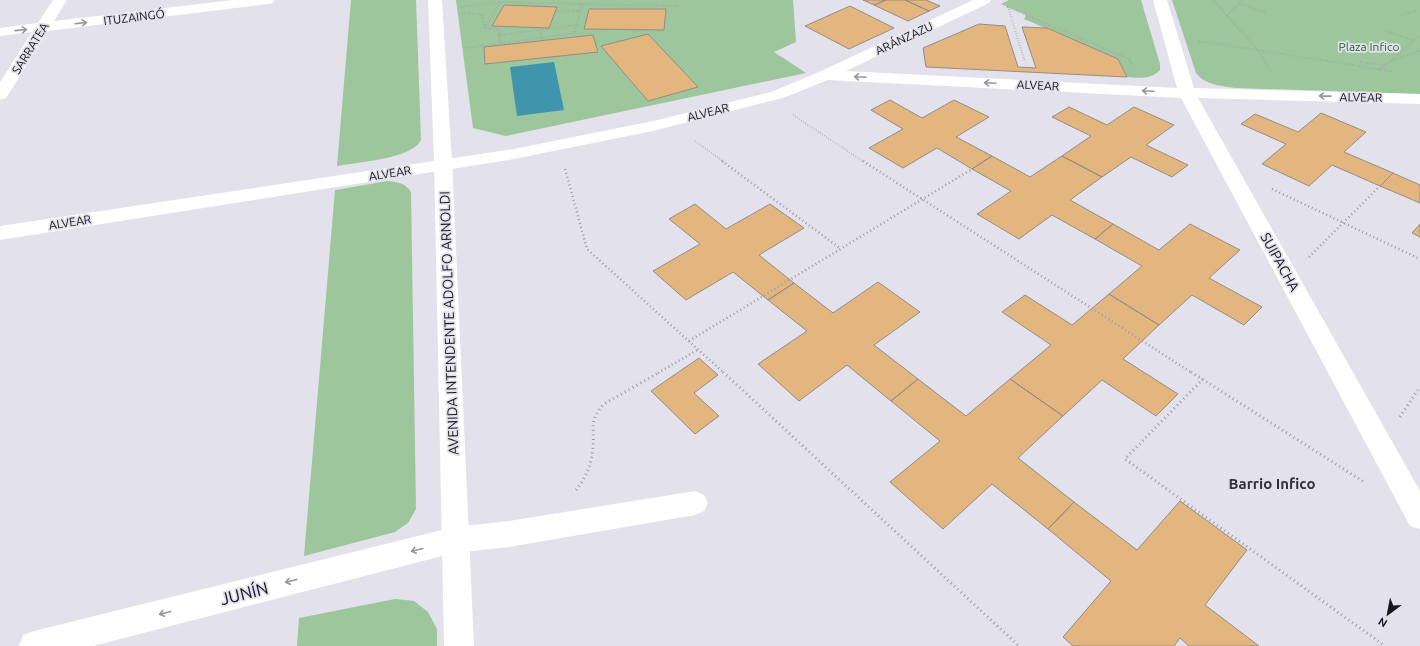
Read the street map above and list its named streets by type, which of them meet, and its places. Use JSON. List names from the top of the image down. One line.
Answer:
{"streets":{"street":["ITUZAINGÓ","ARÁNZAZU","SARRATEA","ALVEAR","SUIPACHA","AVENIDA INTENDENTE ADOLFO ARNOLDI","JUNÍN"]},"crossings":[["ITUZAINGÓ","SARRATEA"],["ARÁNZAZU","ALVEAR"],["ALVEAR","SUIPACHA"],["ALVEAR","AVENIDA INTENDENTE ADOLFO ARNOLDI"],["AVENIDA INTENDENTE ADOLFO ARNOLDI","JUNÍN"]],"one_way":["ITUZAINGÓ","JUNÍN"],"districts":["Barrio Infico"],"parks":["Plaza Infico"],"north":"bottom left"}
